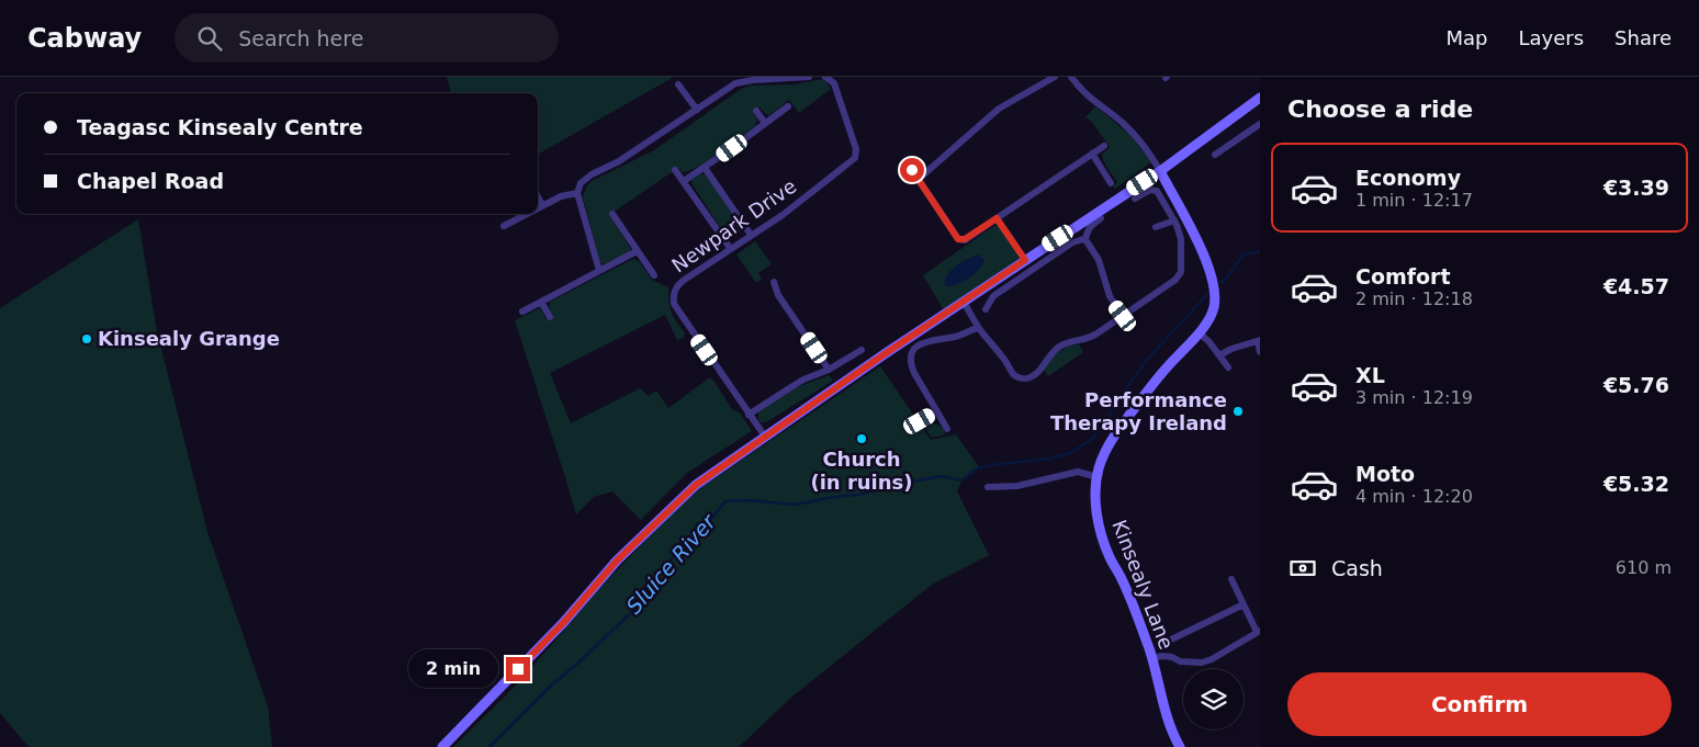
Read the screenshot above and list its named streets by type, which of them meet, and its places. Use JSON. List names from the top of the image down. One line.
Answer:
{"streets":{"street":["Newpark Drive","Kinsealy Lane"]},"water":["Sluice River"],"places":["Kinsealy Grange","Performance Therapy Ireland","Church (in ruins)"],"page":{"header":"Cabway","search":"Search here","nav":["Map","Layers","Share"],"heading":"Choose a ride","banner":["Teagasc Kinsealy Centre","Chapel Road"],"list":[{"name":"Economy","note":"1 min · 12:17","value":"€3.39"},{"name":"Comfort","note":"2 min · 12:18","value":"€4.57"},{"name":"XL","note":"3 min · 12:19","value":"€5.76"},{"name":"Moto","note":"4 min · 12:20","value":"€5.32"}],"pay":["Cash","610 m"],"bubble":"2 min","buttons":"Confirm"}}
